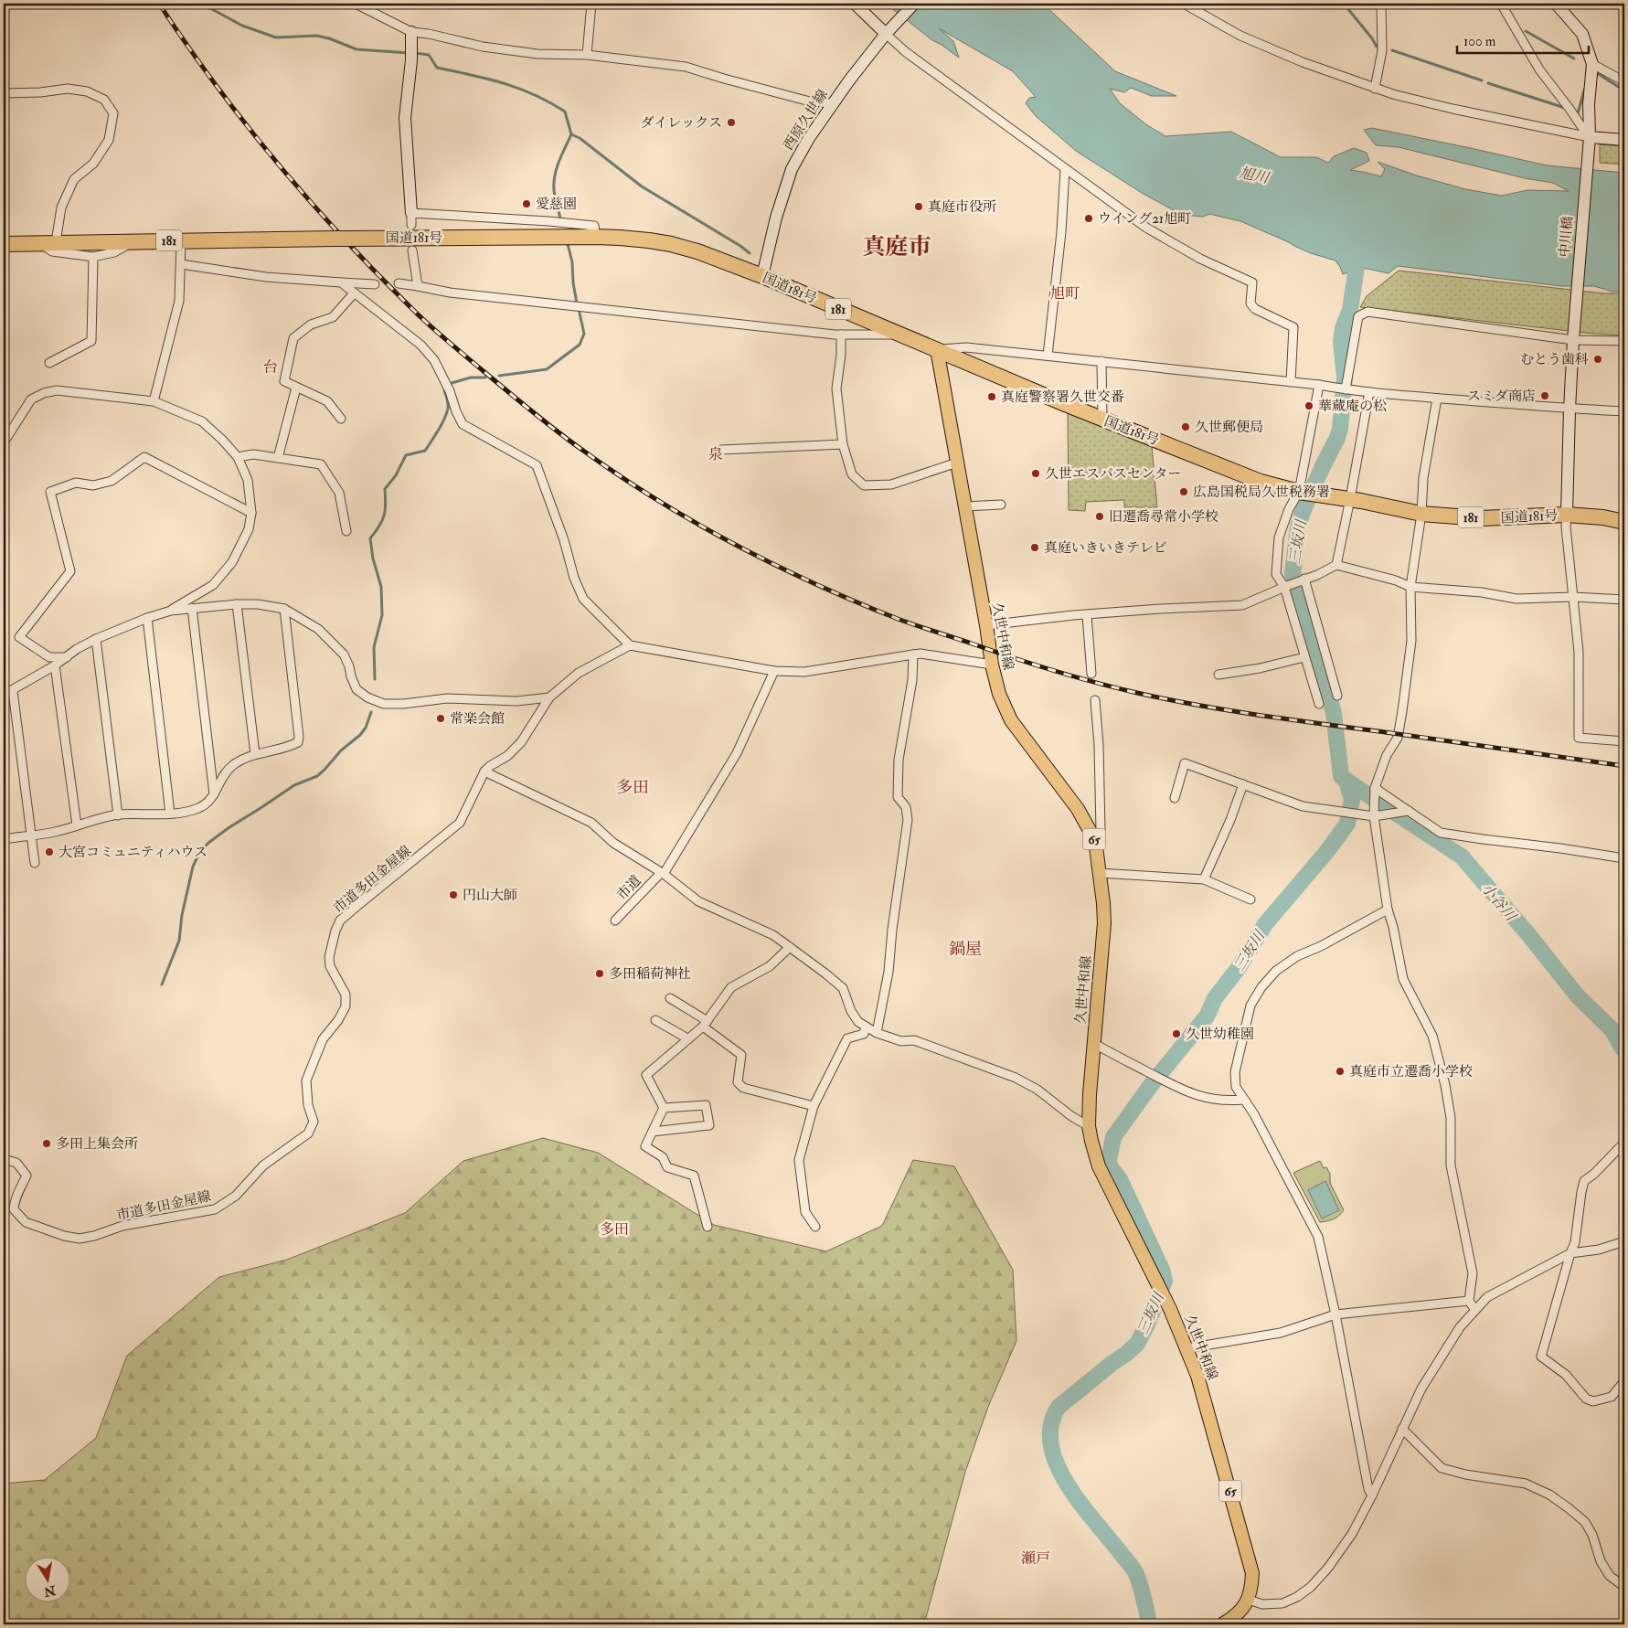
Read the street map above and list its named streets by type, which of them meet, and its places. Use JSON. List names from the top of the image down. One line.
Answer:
{"streets":{"highway":["国道181号","181"],"main road":["久世中和線","65"],"street":["西原久世線","中川橋","市道多田金屋線","市道"]},"crossings":[["西原久世線","国道181号"],["中川橋","国道181号"],["国道181号","久世中和線"]],"districts":["真庭市","旭町","台","泉","多田","鍋屋","多田","瀬戸"],"water":["旭川","三坂川","小谷川"],"places":["ダイレックス","愛慈園","真庭市役所","ウイング21旭町","むとう歯科","スミダ商店","真庭警察署久世交番","華蔵庵の松","久世郵便局","久世エスパスセンター","広島国税局久世税務署","旧遷喬尋常小学校","真庭いきいきテレビ","常楽会館","大宮コミュニティハウス","円山大師","多田稲荷神社","久世幼稚園","真庭市立遷喬小学校","多田上集会所"],"scale_bar":"100 m","north":"bottom"}
